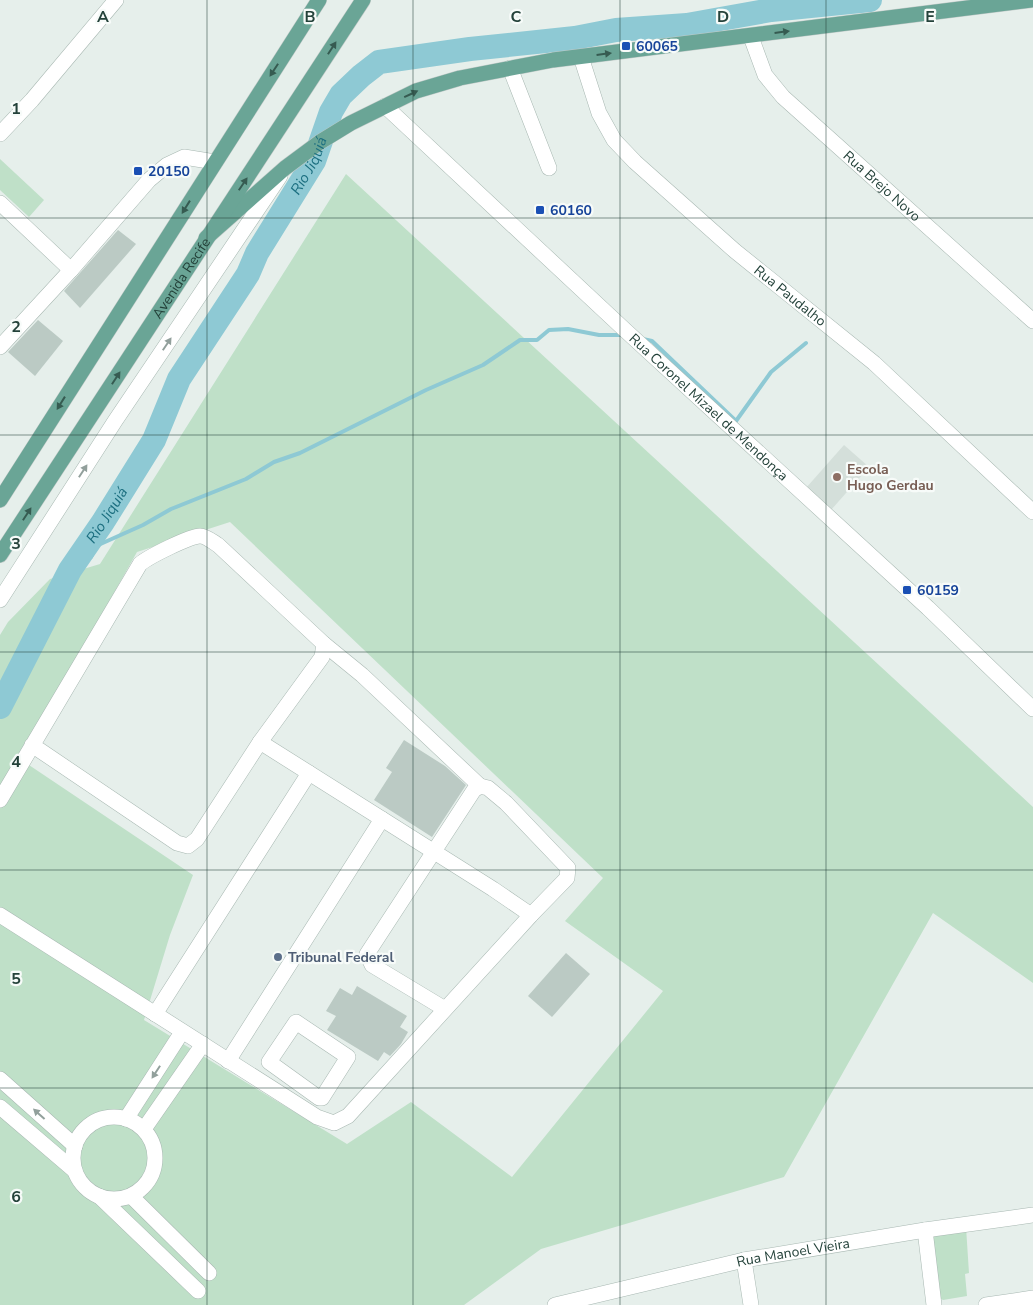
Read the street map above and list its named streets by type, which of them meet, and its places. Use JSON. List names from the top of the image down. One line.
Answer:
{"streets":{"main road":["Avenida Recife"],"street":["Rua Brejo Novo","Rua Paudalho","Rua Coronel Mizael de Mendonça","Rua Manoel Vieira"]},"water":["Rio Jiquiá"],"places":{"transit":["60065","20150","60160","60159"],"other":["Escola Hugo Gerdau","Tribunal Federal"]},"grid":{"columns":["A","B","C","D","E"],"rows":["1","2","3","4","5","6"]}}
